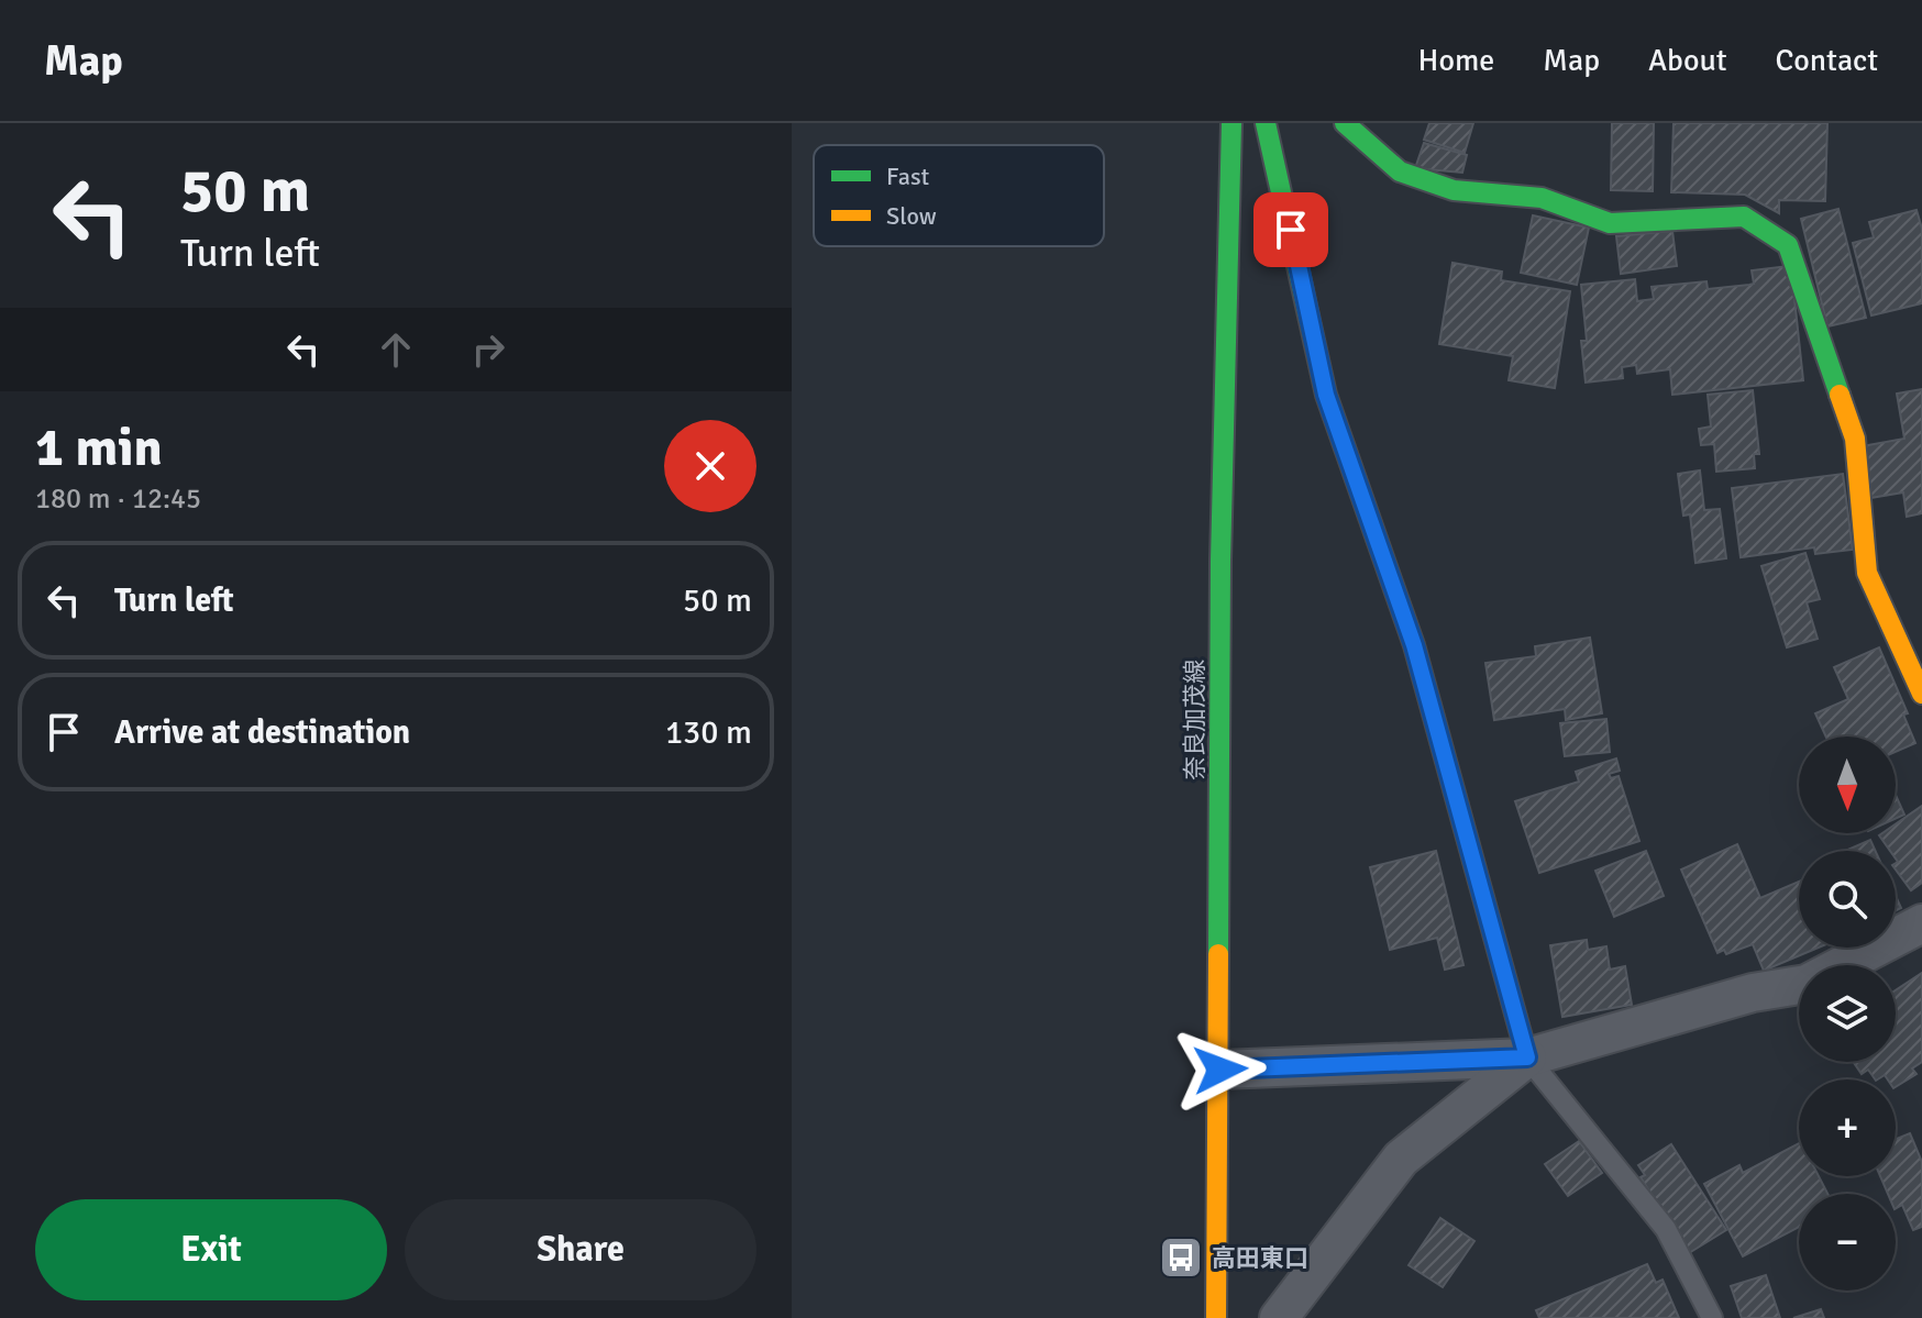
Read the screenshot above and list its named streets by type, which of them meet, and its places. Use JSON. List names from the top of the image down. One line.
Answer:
{"streets":{"street":["奈良加茂線"]},"places":{"bus stop":["高田東口"]},"legend":["Fast","Slow"],"north":"bottom","page":{"header":"Map","nav":["Home","Map","About","Contact"],"turn":["50 m","Turn left"],"heading":["1 min","180 m · 12:45"],"list":[{"name":"Turn left","value":"50 m"},{"name":"Arrive at destination","value":"130 m"}],"map_buttons":["+","−"],"buttons":["Exit","Share"]}}
